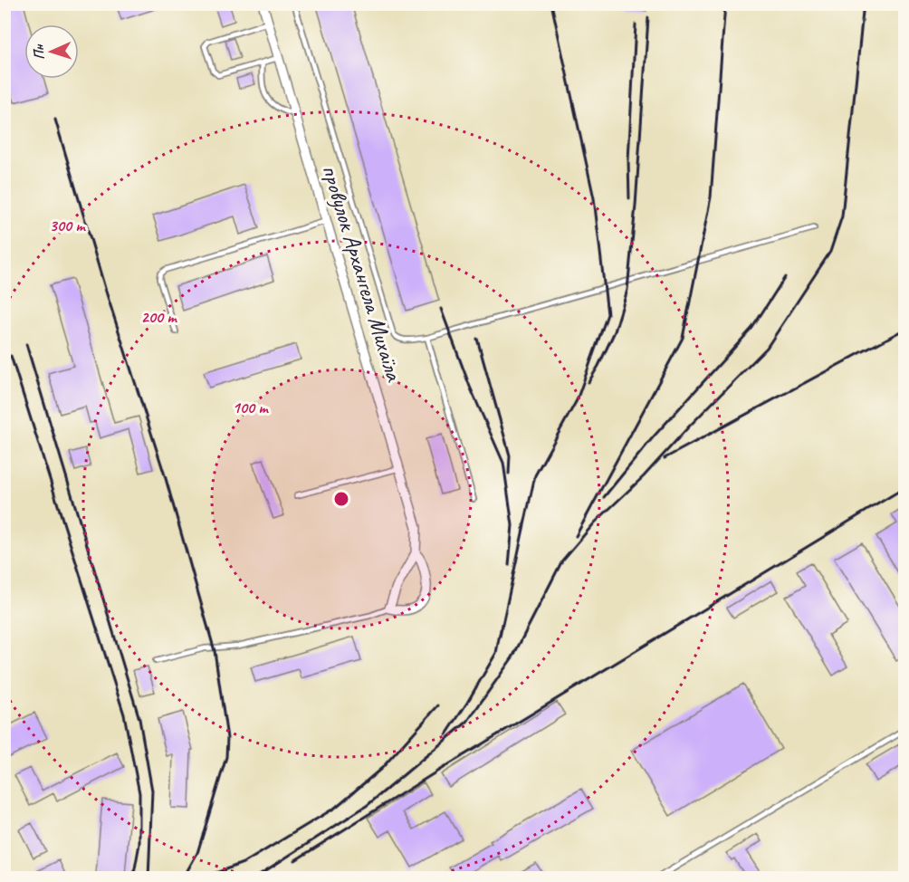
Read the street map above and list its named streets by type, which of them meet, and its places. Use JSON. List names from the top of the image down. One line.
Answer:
{"streets":{"street":["провулок Архангела Михаїла"]},"north":"left","rings":["300 m","200 m","100 m"]}
